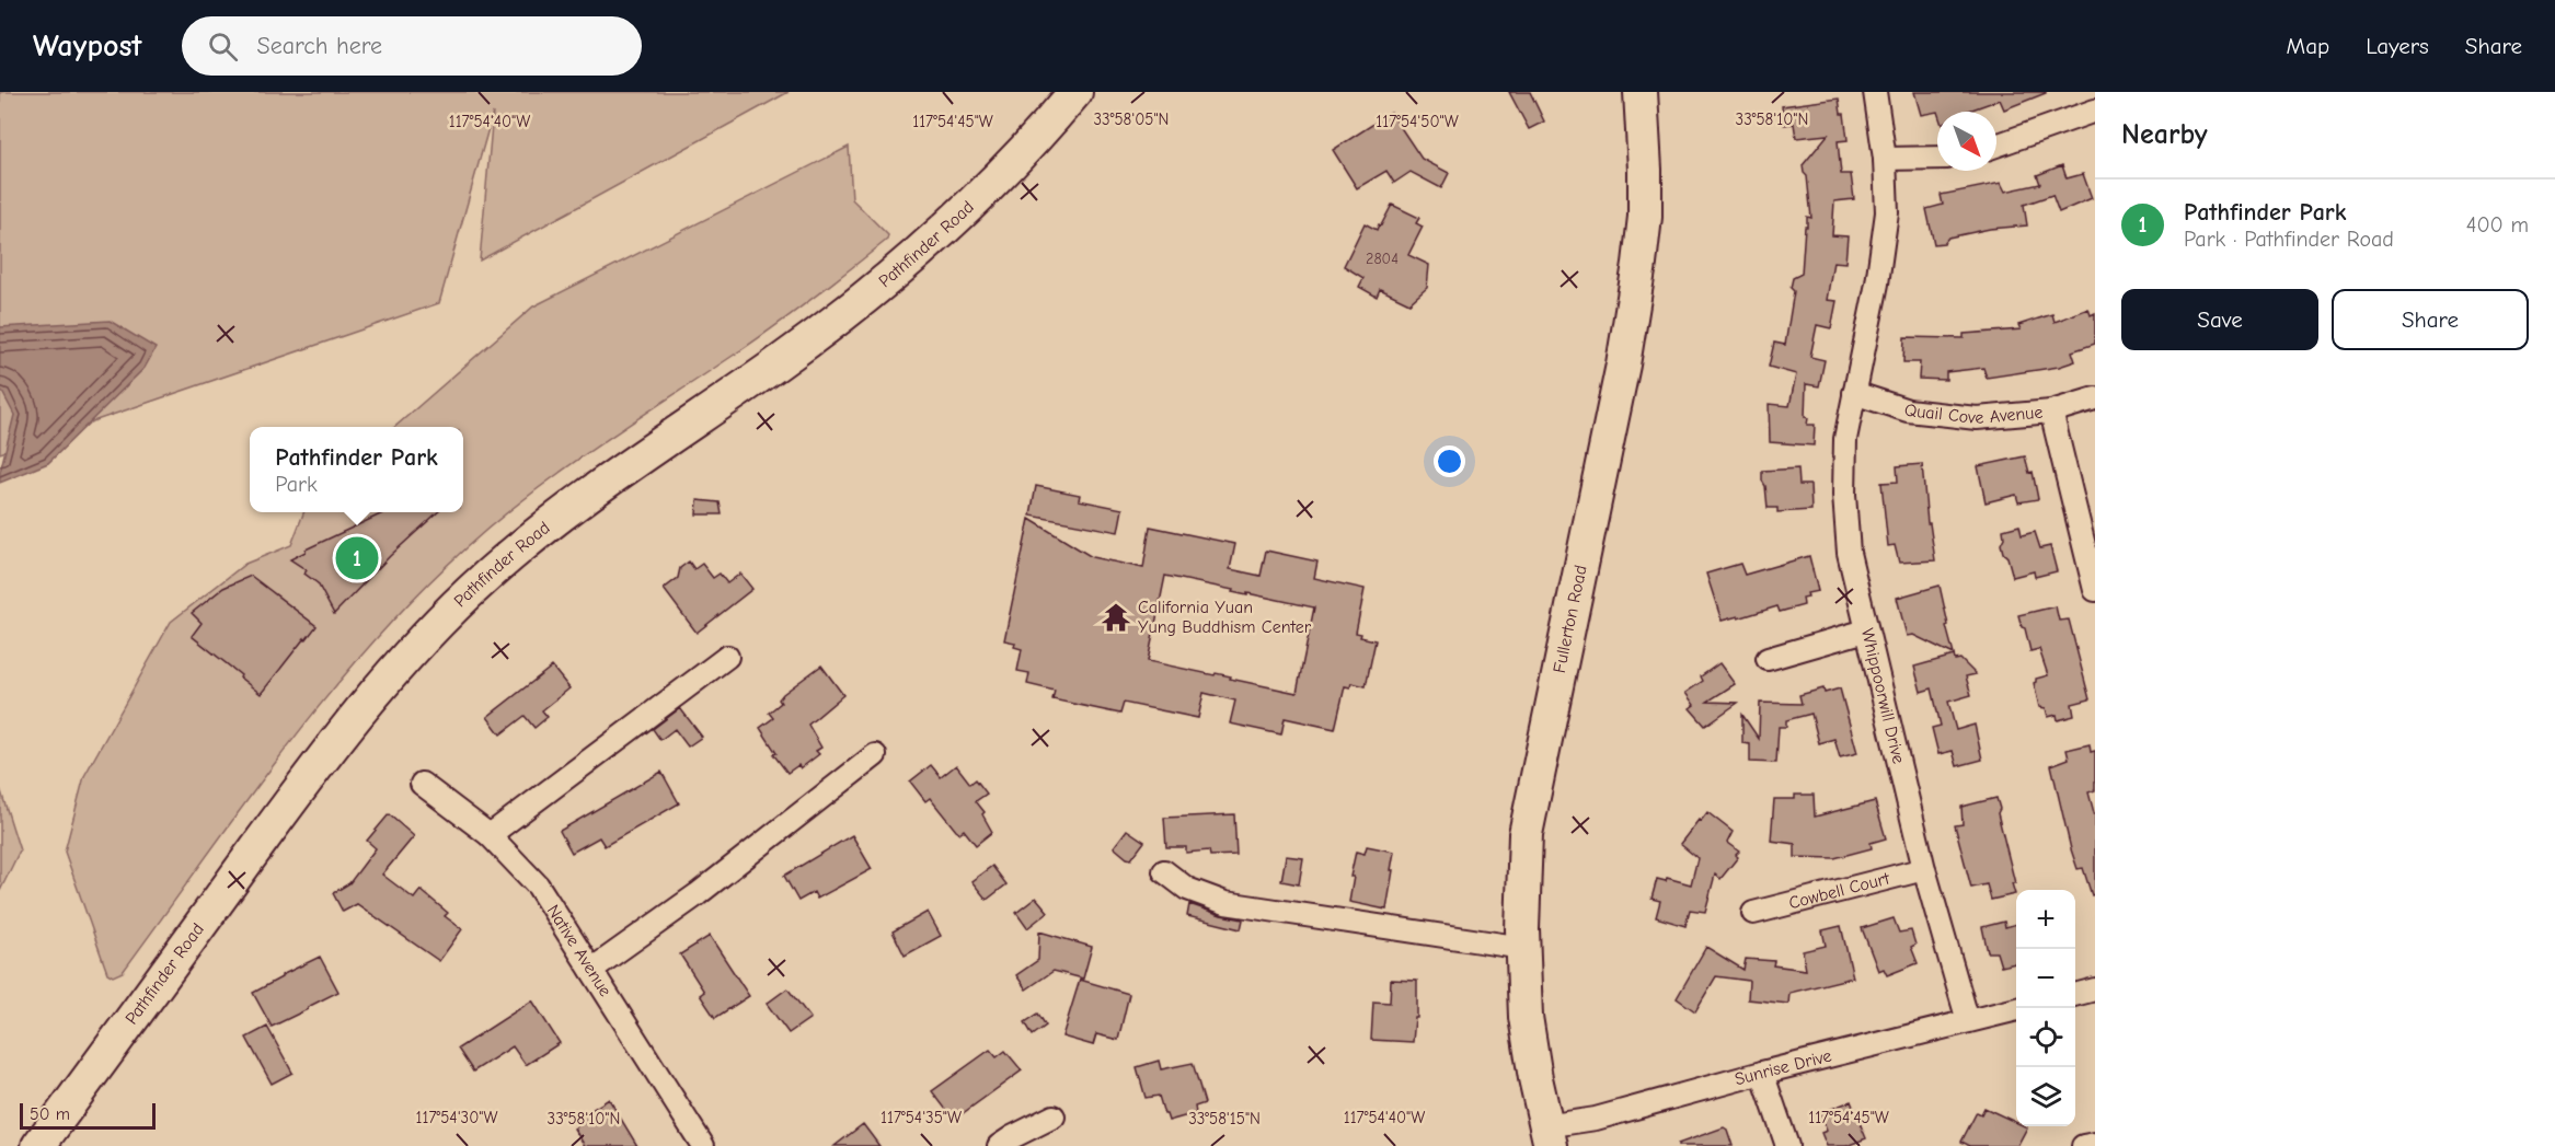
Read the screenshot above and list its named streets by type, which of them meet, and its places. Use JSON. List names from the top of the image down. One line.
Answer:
{"streets":{"main road":["Pathfinder Road","Fullerton Road"],"street":["Quail Cove Avenue","Whippoorwill Drive","Cowbell Court","Native Avenue","Sunrise Drive"]},"crossings":[["Quail Cove Avenue","Whippoorwill Drive"],["Fullerton Road","Sunrise Drive"],["Whippoorwill Drive","Cowbell Court"],["Whippoorwill Drive","Sunrise Drive"]],"places":{"temple":["California Yuan Yung Buddhism Center"]},"house_numbers":["2804"],"scale_bar":"50 m","north":"bottom right","page":{"header":"Waypost","search":"Search here","nav":["Map","Layers","Share"],"heading":"Nearby","list":[{"mark":"1","name":"Pathfinder Park","note":"Park · Pathfinder Road","value":"400 m"}],"buttons":["Save","Share"],"popup":["Pathfinder Park","Park"],"pins":"1","map_buttons":["+","−"],"scale":"50 m"},"coordinates":["33°58'05\"N","33°58'10\"N","117°54'45\"W","117°54'50\"W","117°54'40\"W","117°54'30\"W","117°54'35\"W","33°58'15\"N"]}
